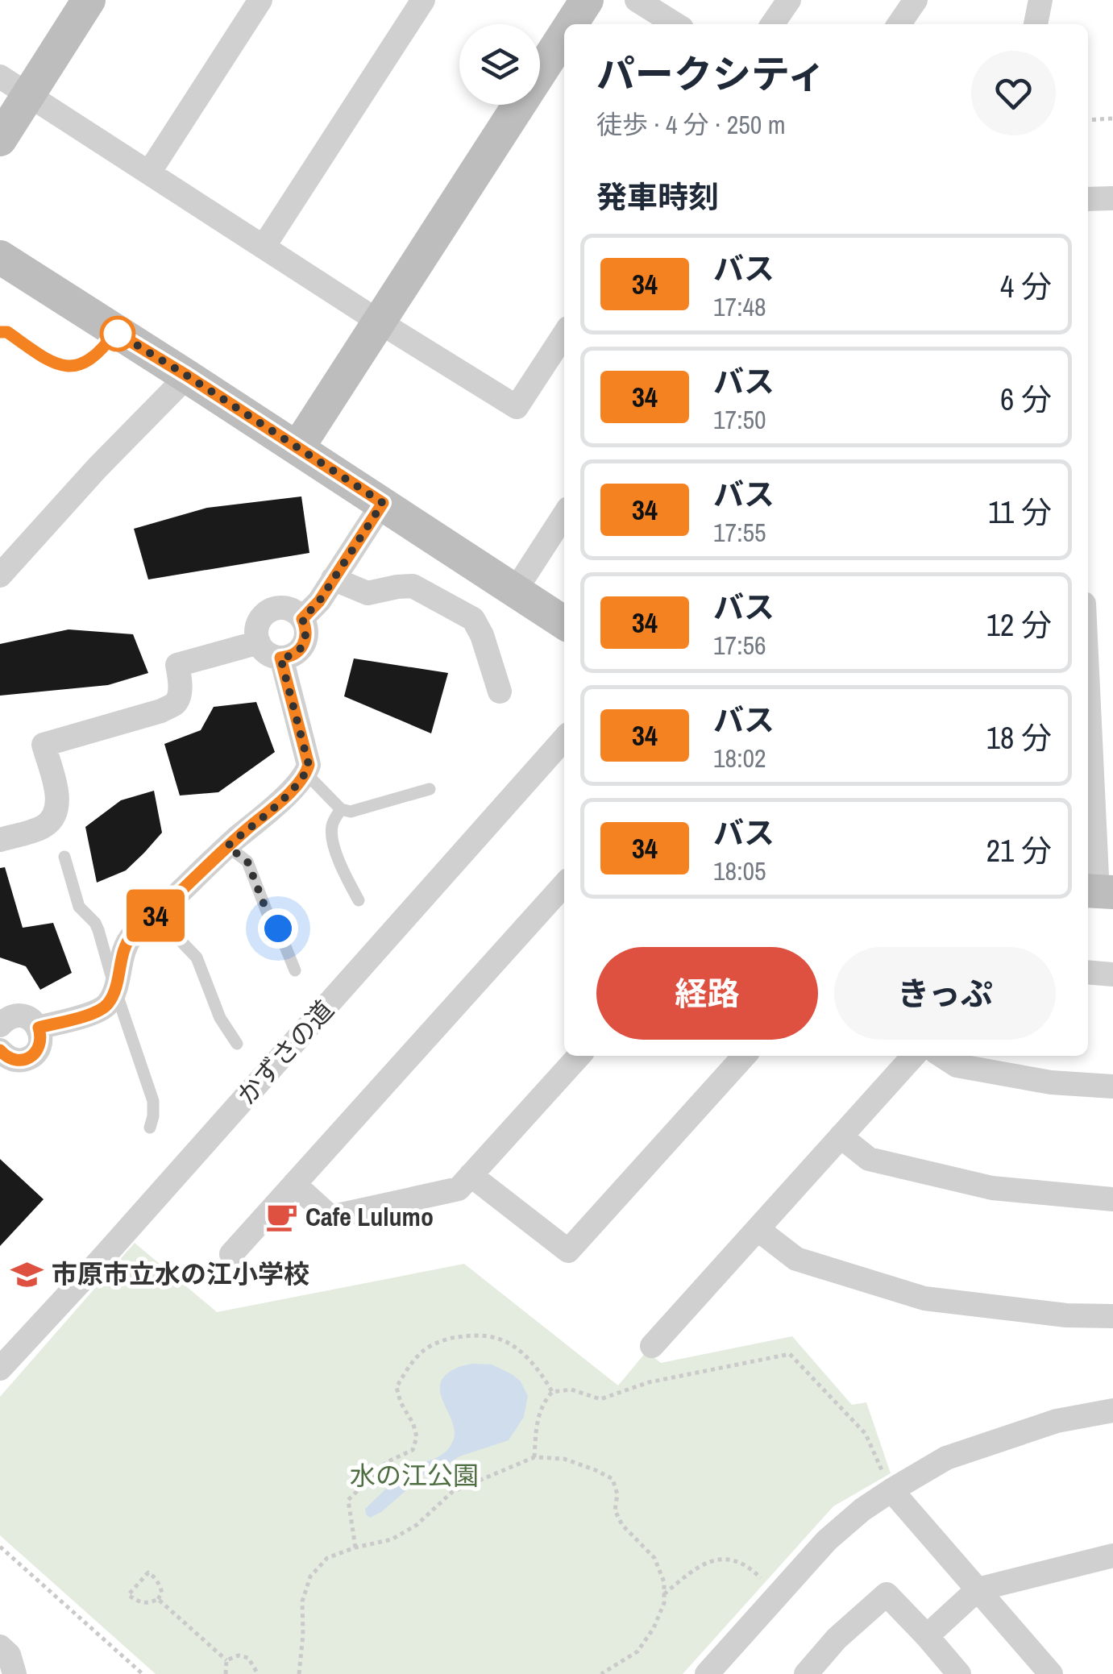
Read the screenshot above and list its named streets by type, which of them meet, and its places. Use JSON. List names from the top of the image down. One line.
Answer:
{"streets":{"street":["かずさの道"]},"parks":["水の江公園"],"places":{"cafe":["Cafe Lulumo"],"school or university":["市原市立水の江小学校"]},"lines":["bus line 34"],"page":{"on_map":"34","heading":[["パークシティ","徒歩 · 4 分 · 250 m"],"発車時刻"],"list":[{"mark":"34","name":"バス","note":"17:48","value":"4 分"},{"mark":"34","name":"バス","note":"17:50","value":"6 分"},{"mark":"34","name":"バス","note":"17:55","value":"11 分"},{"mark":"34","name":"バス","note":"17:56","value":"12 分"},{"mark":"34","name":"バス","note":"18:02","value":"18 分"},{"mark":"34","name":"バス","note":"18:05","value":"21 分"}],"buttons":["経路","きっぷ"]}}
